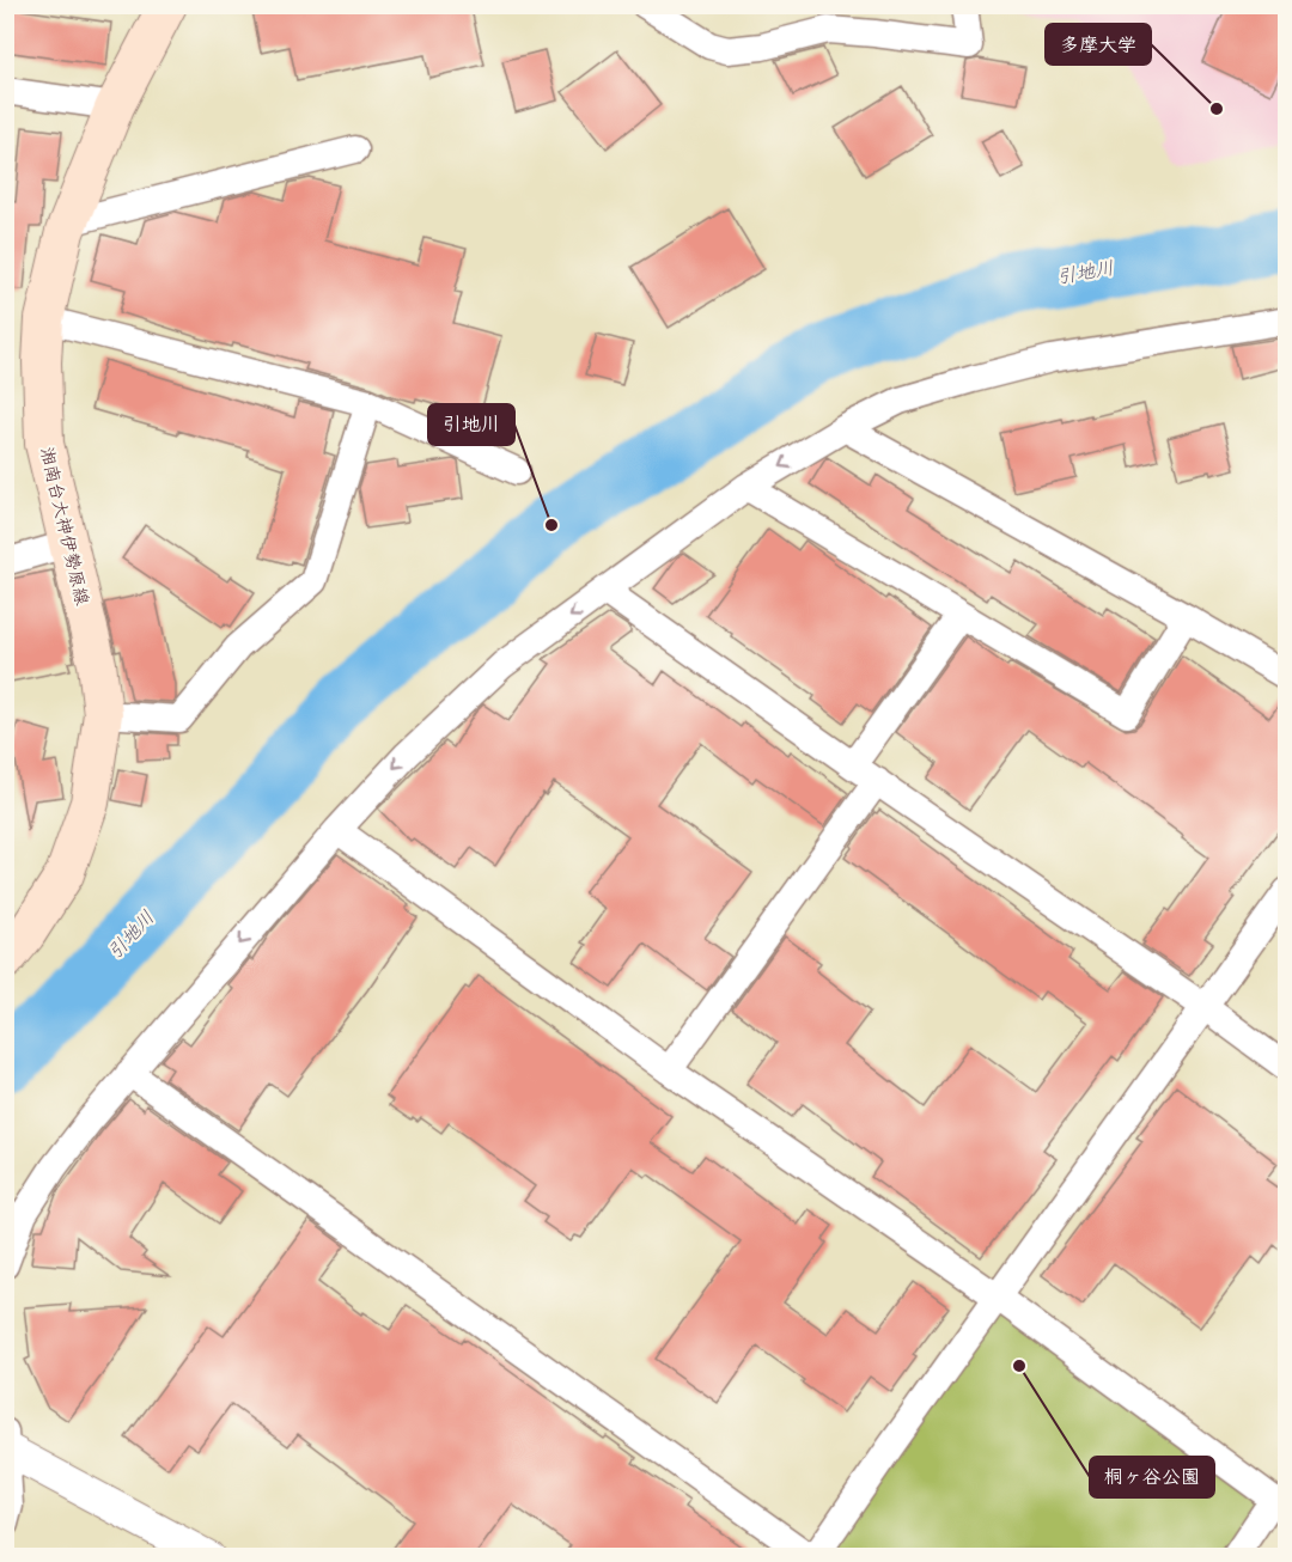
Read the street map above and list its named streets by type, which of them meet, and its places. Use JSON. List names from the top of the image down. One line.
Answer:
{"streets":{"main road":["湘南台大神伊勢原線"]},"water":["引地川"],"places":["多摩大学","引地川","桐ヶ谷公園"]}
